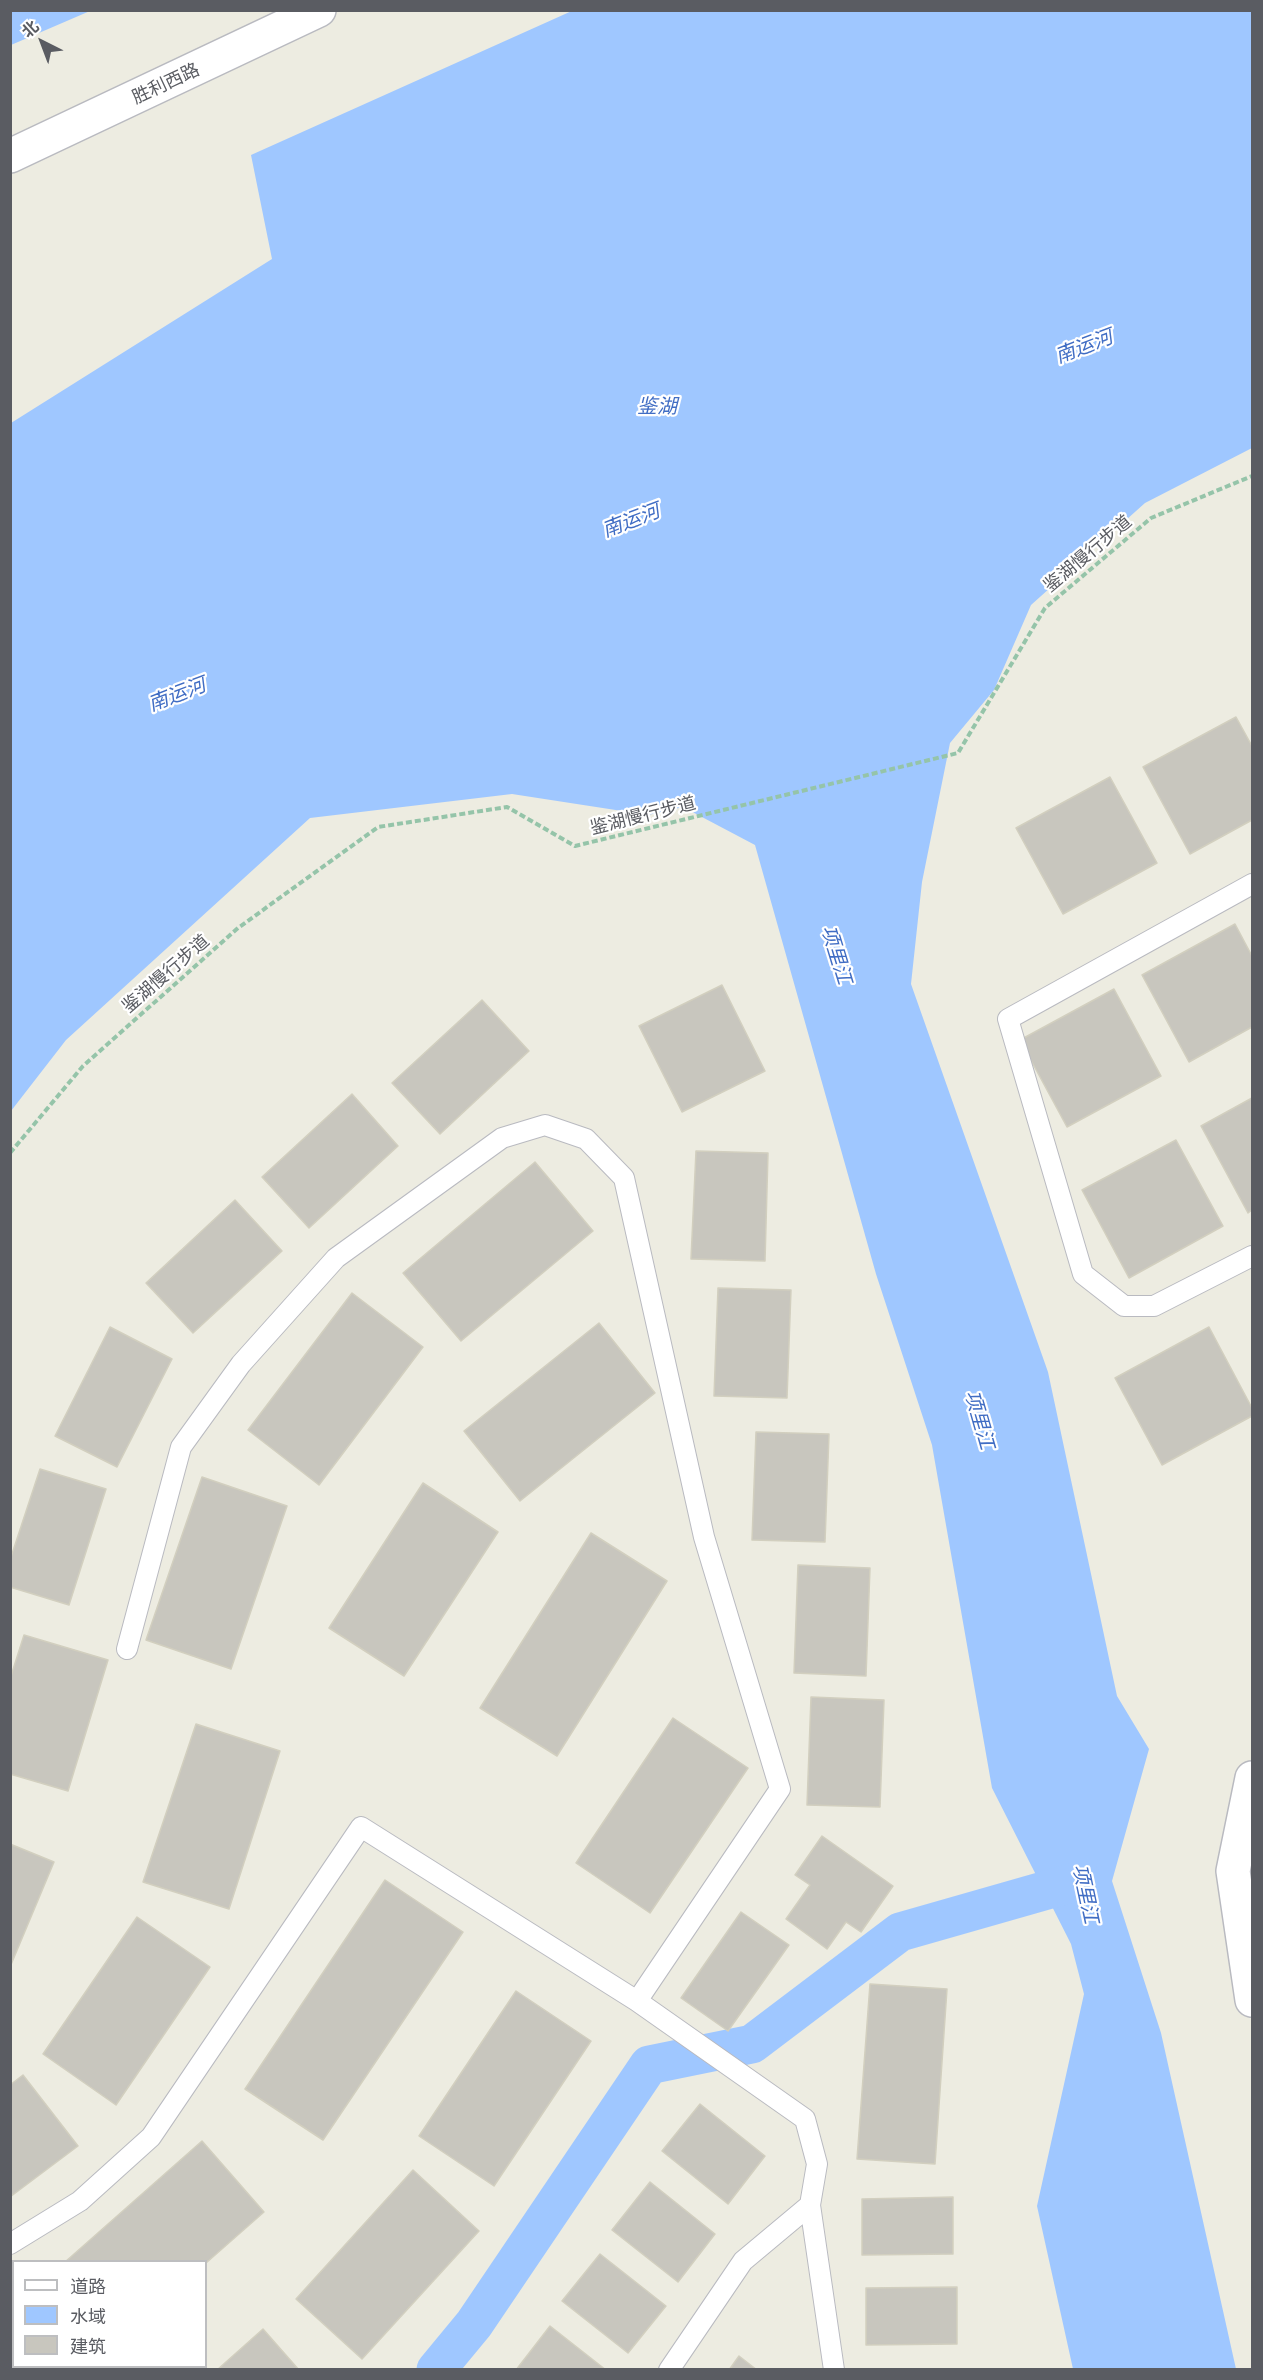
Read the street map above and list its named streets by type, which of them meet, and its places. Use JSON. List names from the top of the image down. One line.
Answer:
{"streets":{"street":["胜利西路"],"path":["鉴湖慢行步道"]},"water":["南运河","鉴湖","项里江"],"legend":["道路","水域","建筑"],"north":"top left"}
